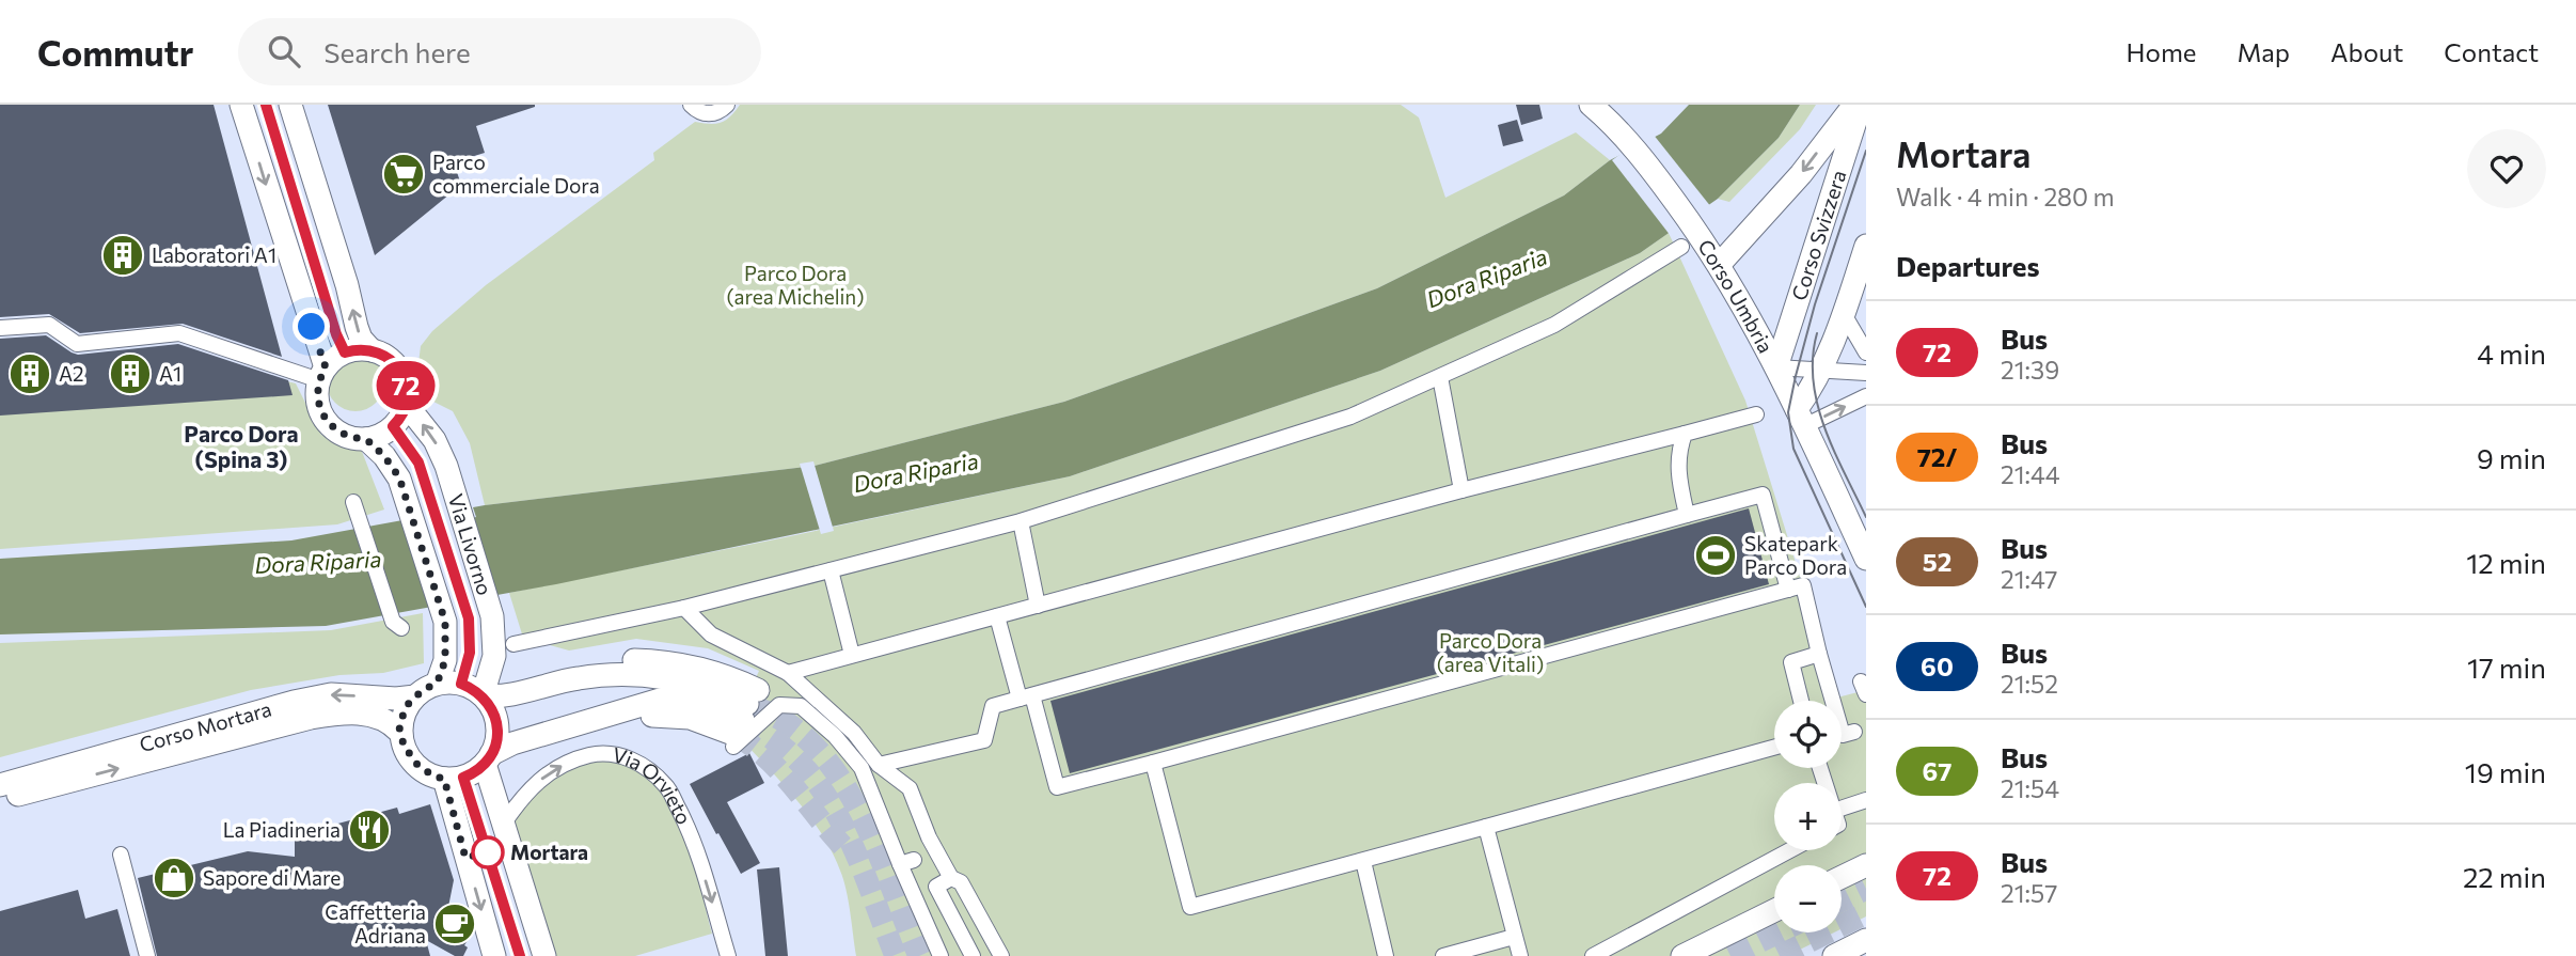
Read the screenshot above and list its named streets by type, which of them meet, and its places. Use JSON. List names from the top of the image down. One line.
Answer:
{"streets":{"main road":["Corso Svizzera","Corso Umbria","Via Livorno","Corso Mortara"],"street":["Via Orvieto"]},"crossings":[["Corso Svizzera","Corso Umbria"],["Via Livorno","Corso Mortara"]],"districts":["Parco Dora (Spina 3)"],"water":["Dora Riparia"],"parks":["Parco Dora (area Michelin)","Parco Dora (area Vitali)"],"places":{"supermarket":["Parco commerciale Dora"],"building":["Laboratori A1","A2","A1"],"sports":["Skatepark Parco Dora"],"restaurant":["La Piadineria"],"other":["Mortara"],"shop":["Sapore di Mare"],"cafe":["Caffetteria Adriana"]},"lines":["bus line 72"],"page":{"header":"Commutr","search":"Search here","nav":["Home","Map","About","Contact"],"on_map":"72","heading":[["Mortara","Walk · 4 min · 280 m"],"Departures"],"list":[{"mark":"72","name":"Bus","note":"21:39","value":"4 min"},{"mark":"72/","name":"Bus","note":"21:44","value":"9 min"},{"mark":"52","name":"Bus","note":"21:47","value":"12 min"},{"mark":"60","name":"Bus","note":"21:52","value":"17 min"},{"mark":"67","name":"Bus","note":"21:54","value":"19 min"},{"mark":"72","name":"Bus","note":"21:57","value":"22 min"}],"map_buttons":["+","−"]}}
